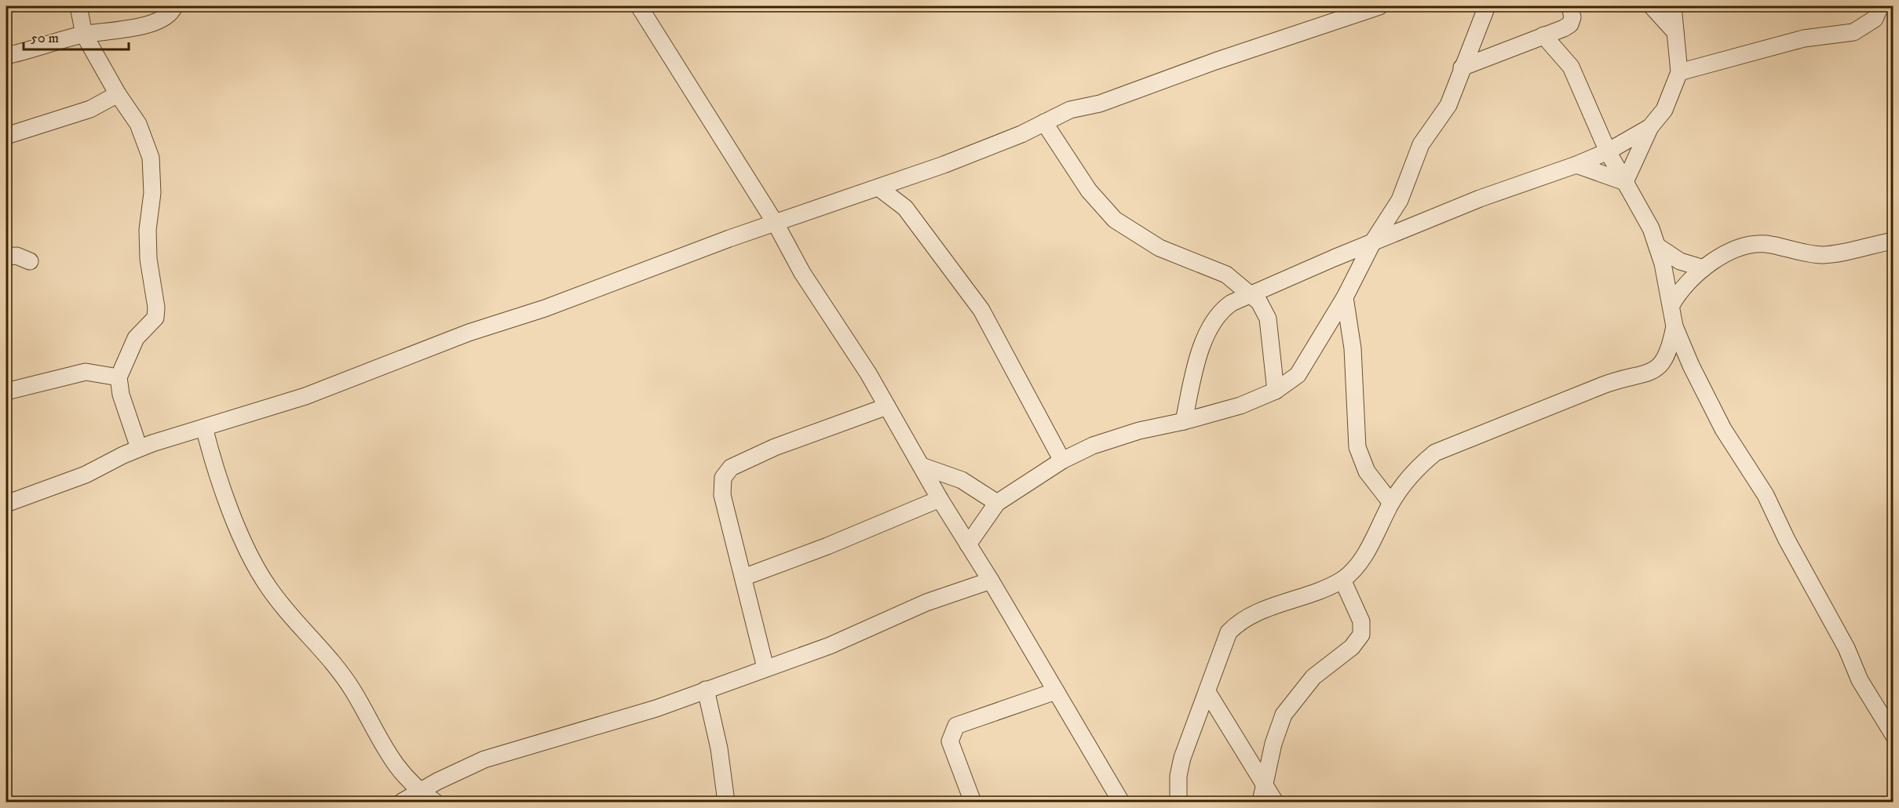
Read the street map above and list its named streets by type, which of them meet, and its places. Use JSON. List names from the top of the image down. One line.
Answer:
{"scale_bar":"50 m"}
